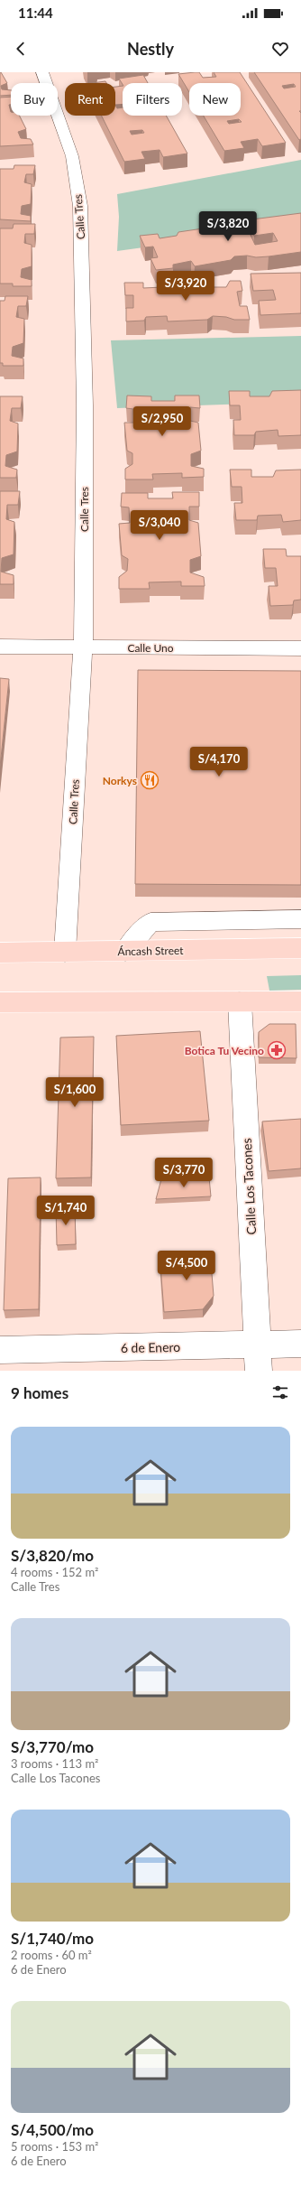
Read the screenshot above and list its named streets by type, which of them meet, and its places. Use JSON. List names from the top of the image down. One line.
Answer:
{"streets":{"main road":["Áncash Street"],"street":["Calle Tres","Calle Uno","Calle Los Tacones","6 de Enero"]},"crossings":[["Calle Tres","Calle Uno"],["Calle Tres","Áncash Street"],["Calle Los Tacones","6 de Enero"]],"places":{"restaurant":["Norkys"],"pharmacy":["Botica Tu Vecino"]},"page":{"status":"11:44","header":"Nestly","chip":["Buy","Rent","Filters","New"],"price":["S/3,820","S/3,920","S/2,950","S/3,040","S/4,170","S/1,600","S/3,770","S/1,740","S/4,500"],"heading":"9 homes","list":[{"name":"S/3,820/mo","note":"4 rooms · 152 m² · Calle Tres"},{"name":"S/3,770/mo","note":"3 rooms · 113 m² · Calle Los Tacones"},{"name":"S/1,740/mo","note":"2 rooms · 60 m² · 6 de Enero"},{"name":"S/4,500/mo","note":"5 rooms · 153 m² · 6 de Enero"}]}}
